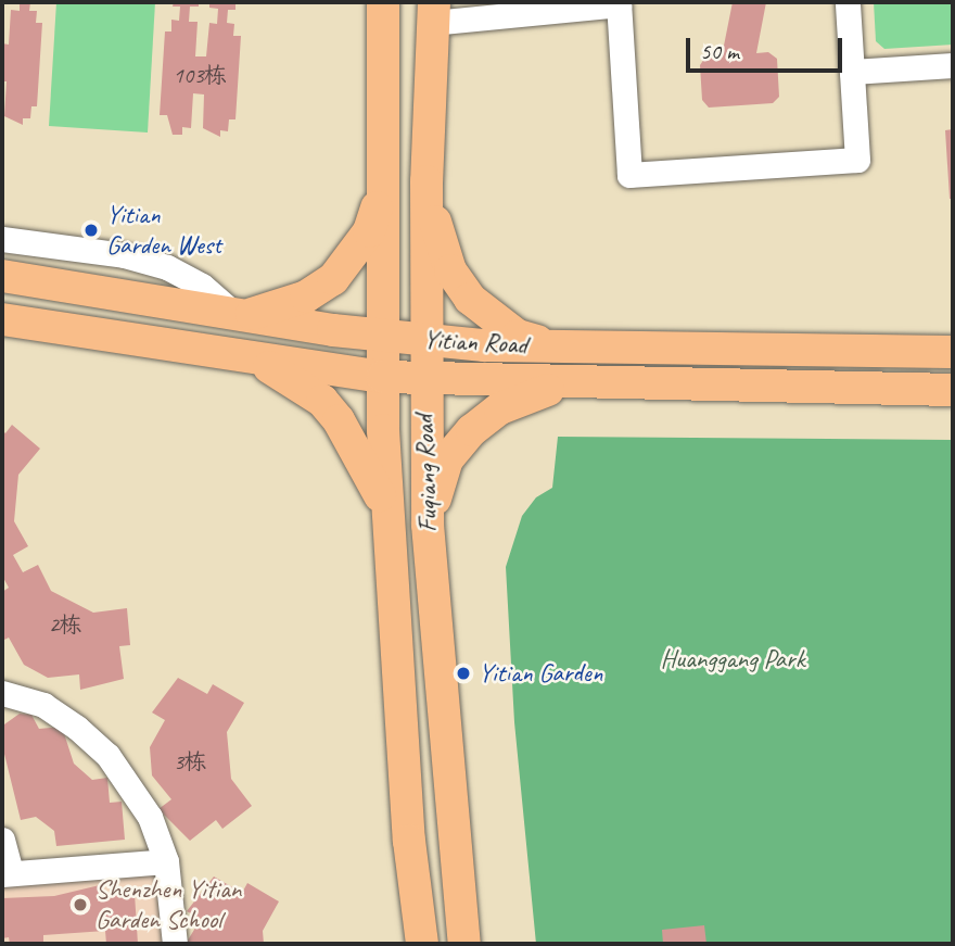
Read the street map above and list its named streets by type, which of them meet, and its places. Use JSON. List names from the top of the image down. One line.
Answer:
{"streets":{"main road":["Yitian Road","Fuqiang Road"]},"crossings":[["Yitian Road","Fuqiang Road"]],"parks":["Huanggang Park"],"places":["Yitian Garden West","Yitian Garden","Shenzhen Yitian Garden School"],"house_numbers":["103栋","2栋","3栋"],"scale_bar":"50 m"}
